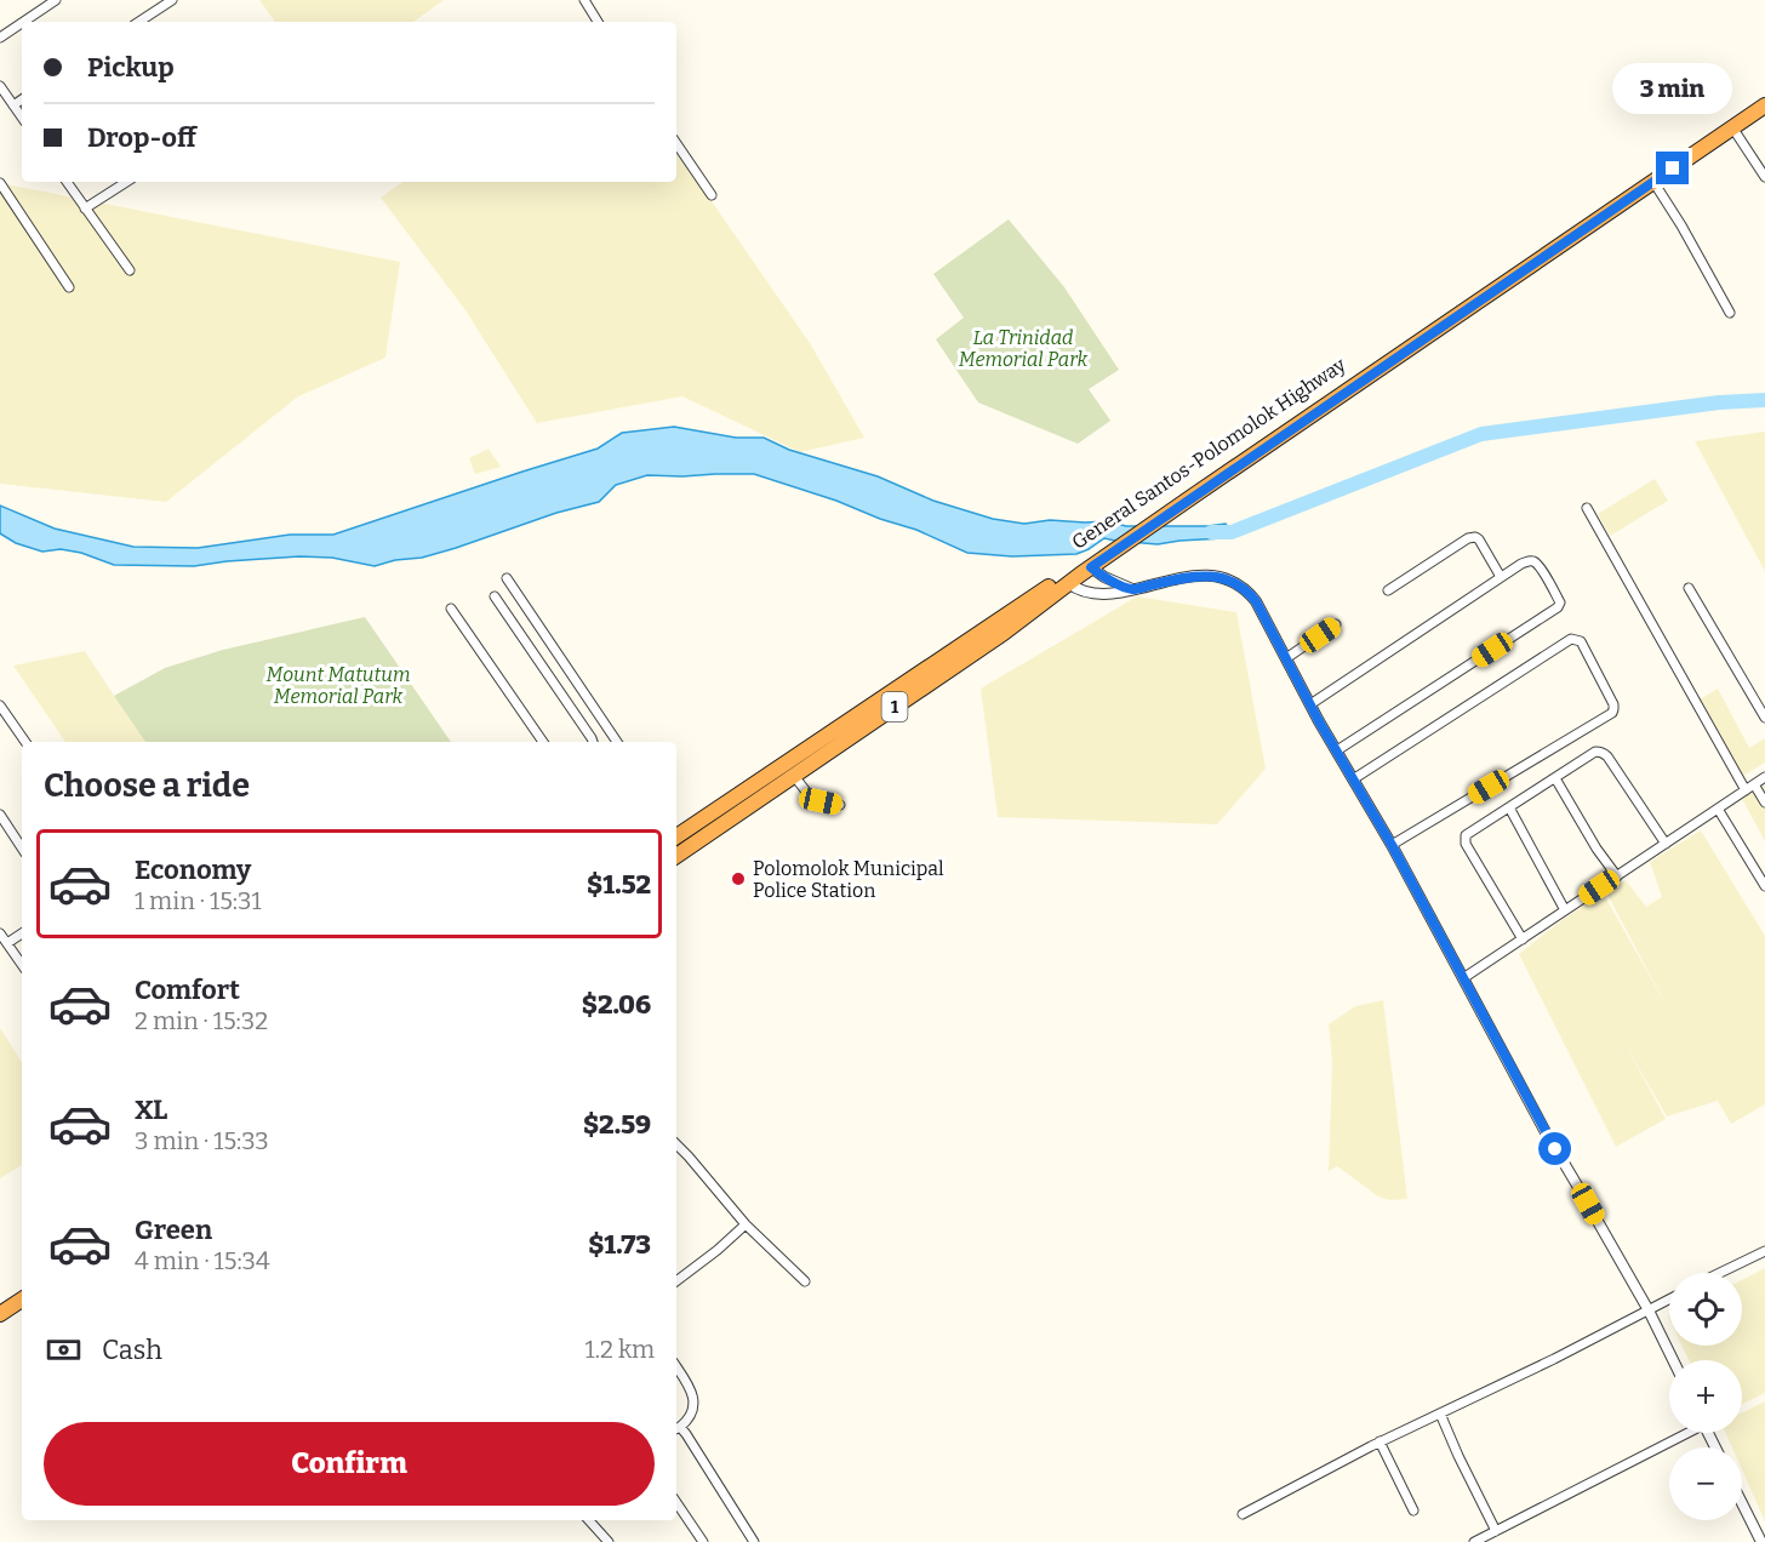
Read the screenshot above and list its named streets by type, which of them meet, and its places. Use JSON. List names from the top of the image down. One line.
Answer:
{"streets":{"highway":["General Santos-Polomolok Highway","1"]},"crossings":[["General Santos-Polomolok Highway","1"]],"parks":["La Trinidad Memorial Park","Mount Matutum Memorial Park"],"places":["Polomolok Municipal Police Station"],"page":{"banner":["Pickup","Drop-off"],"bubble":"3 min","heading":"Choose a ride","list":[{"name":"Economy","note":"1 min · 15:31","value":"$1.52"},{"name":"Comfort","note":"2 min · 15:32","value":"$2.06"},{"name":"XL","note":"3 min · 15:33","value":"$2.59"},{"name":"Green","note":"4 min · 15:34","value":"$1.73"}],"map_buttons":["+","−"],"pay":["Cash","1.2 km"],"buttons":"Confirm"}}
